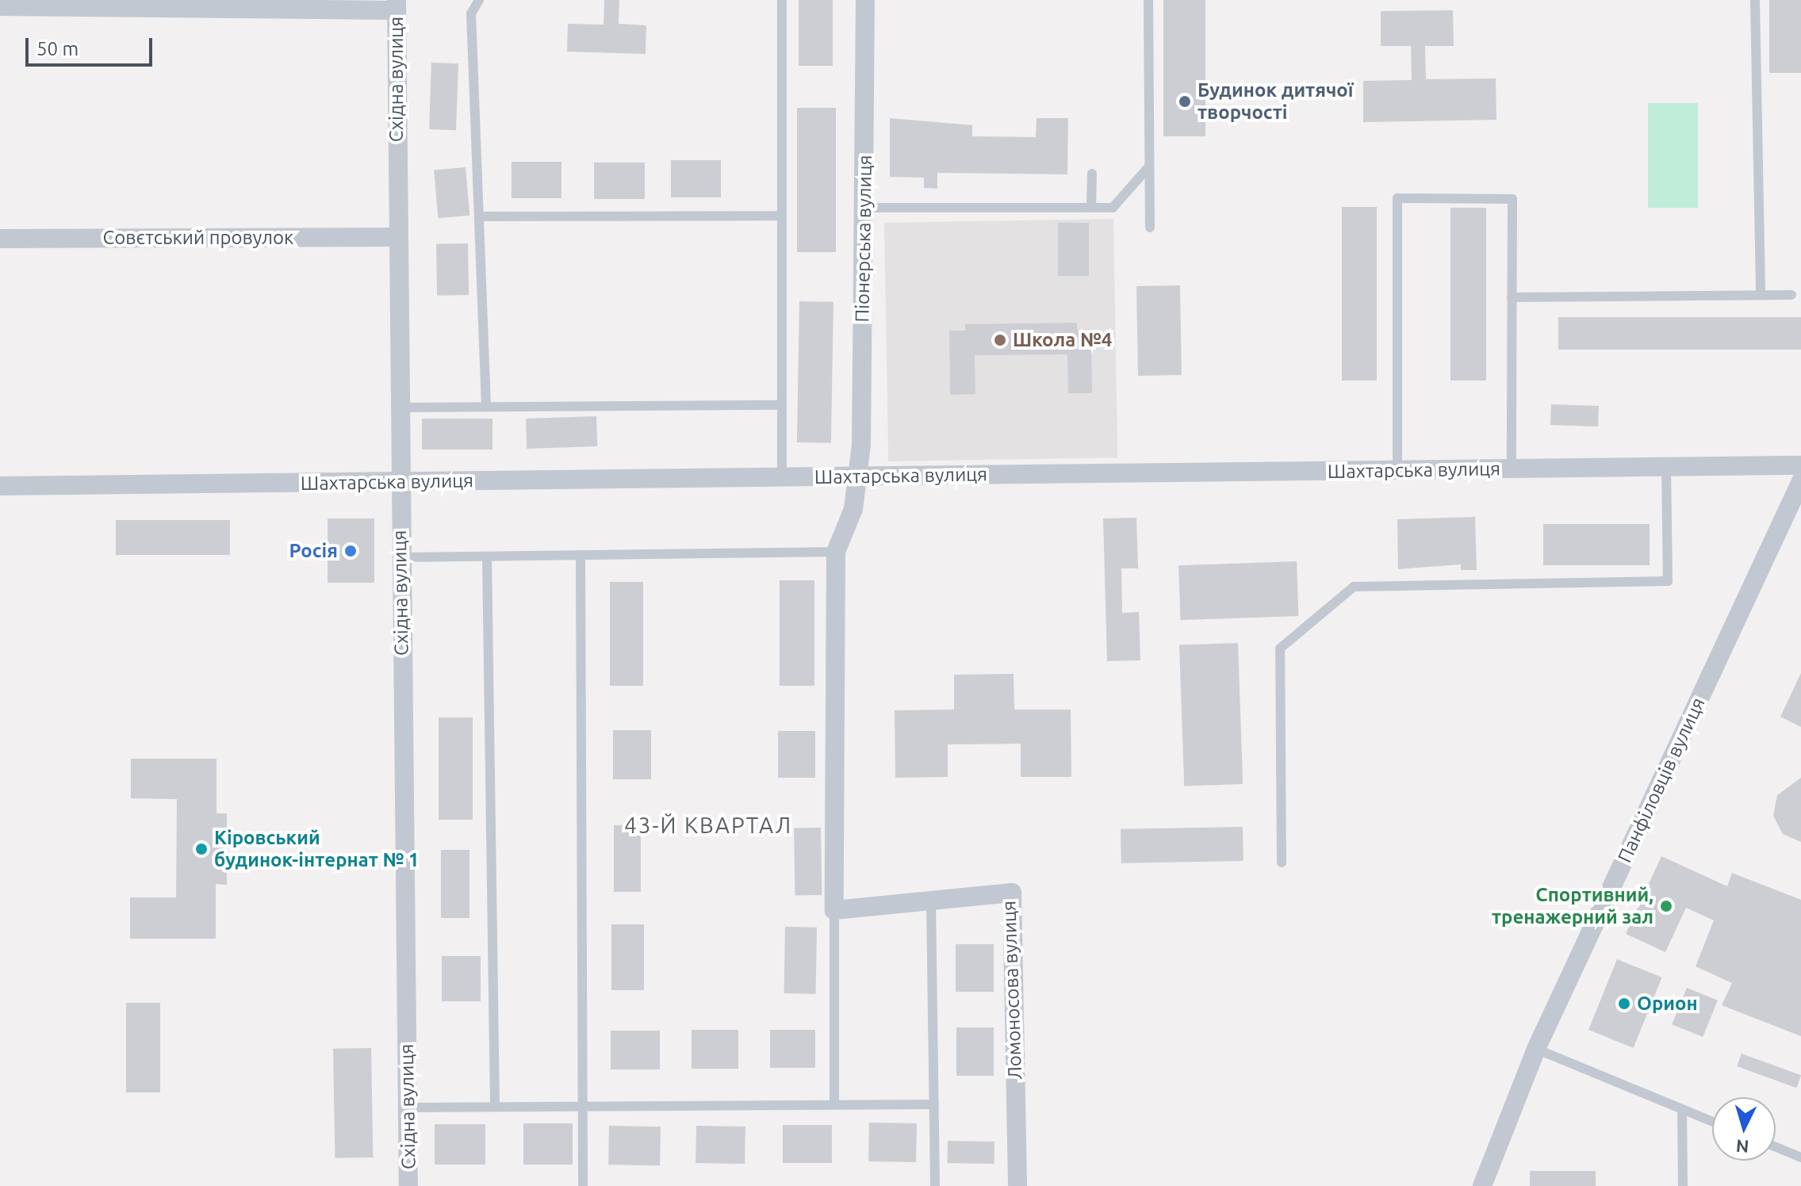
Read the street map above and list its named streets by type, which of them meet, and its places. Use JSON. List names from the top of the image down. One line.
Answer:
{"streets":{"street":["Східна вулиця","Совєтський провулок","Піонерська вулиця","Шахтарська вулиця","Панфіловців вулиця","Ломоносова вулиця"]},"crossings":[["Східна вулиця","Совєтський провулок"],["Східна вулиця","Шахтарська вулиця"],["Піонерська вулиця","Шахтарська вулиця"]],"districts":["43-Й КВАРТАЛ"],"places":["Будинок дитячої творчості","Школа №4","Росія","Кіровський будинок-інтернат № 1","Спортивний, тренажерний зал","Орион"],"scale_bar":"50 m","north":"bottom"}
